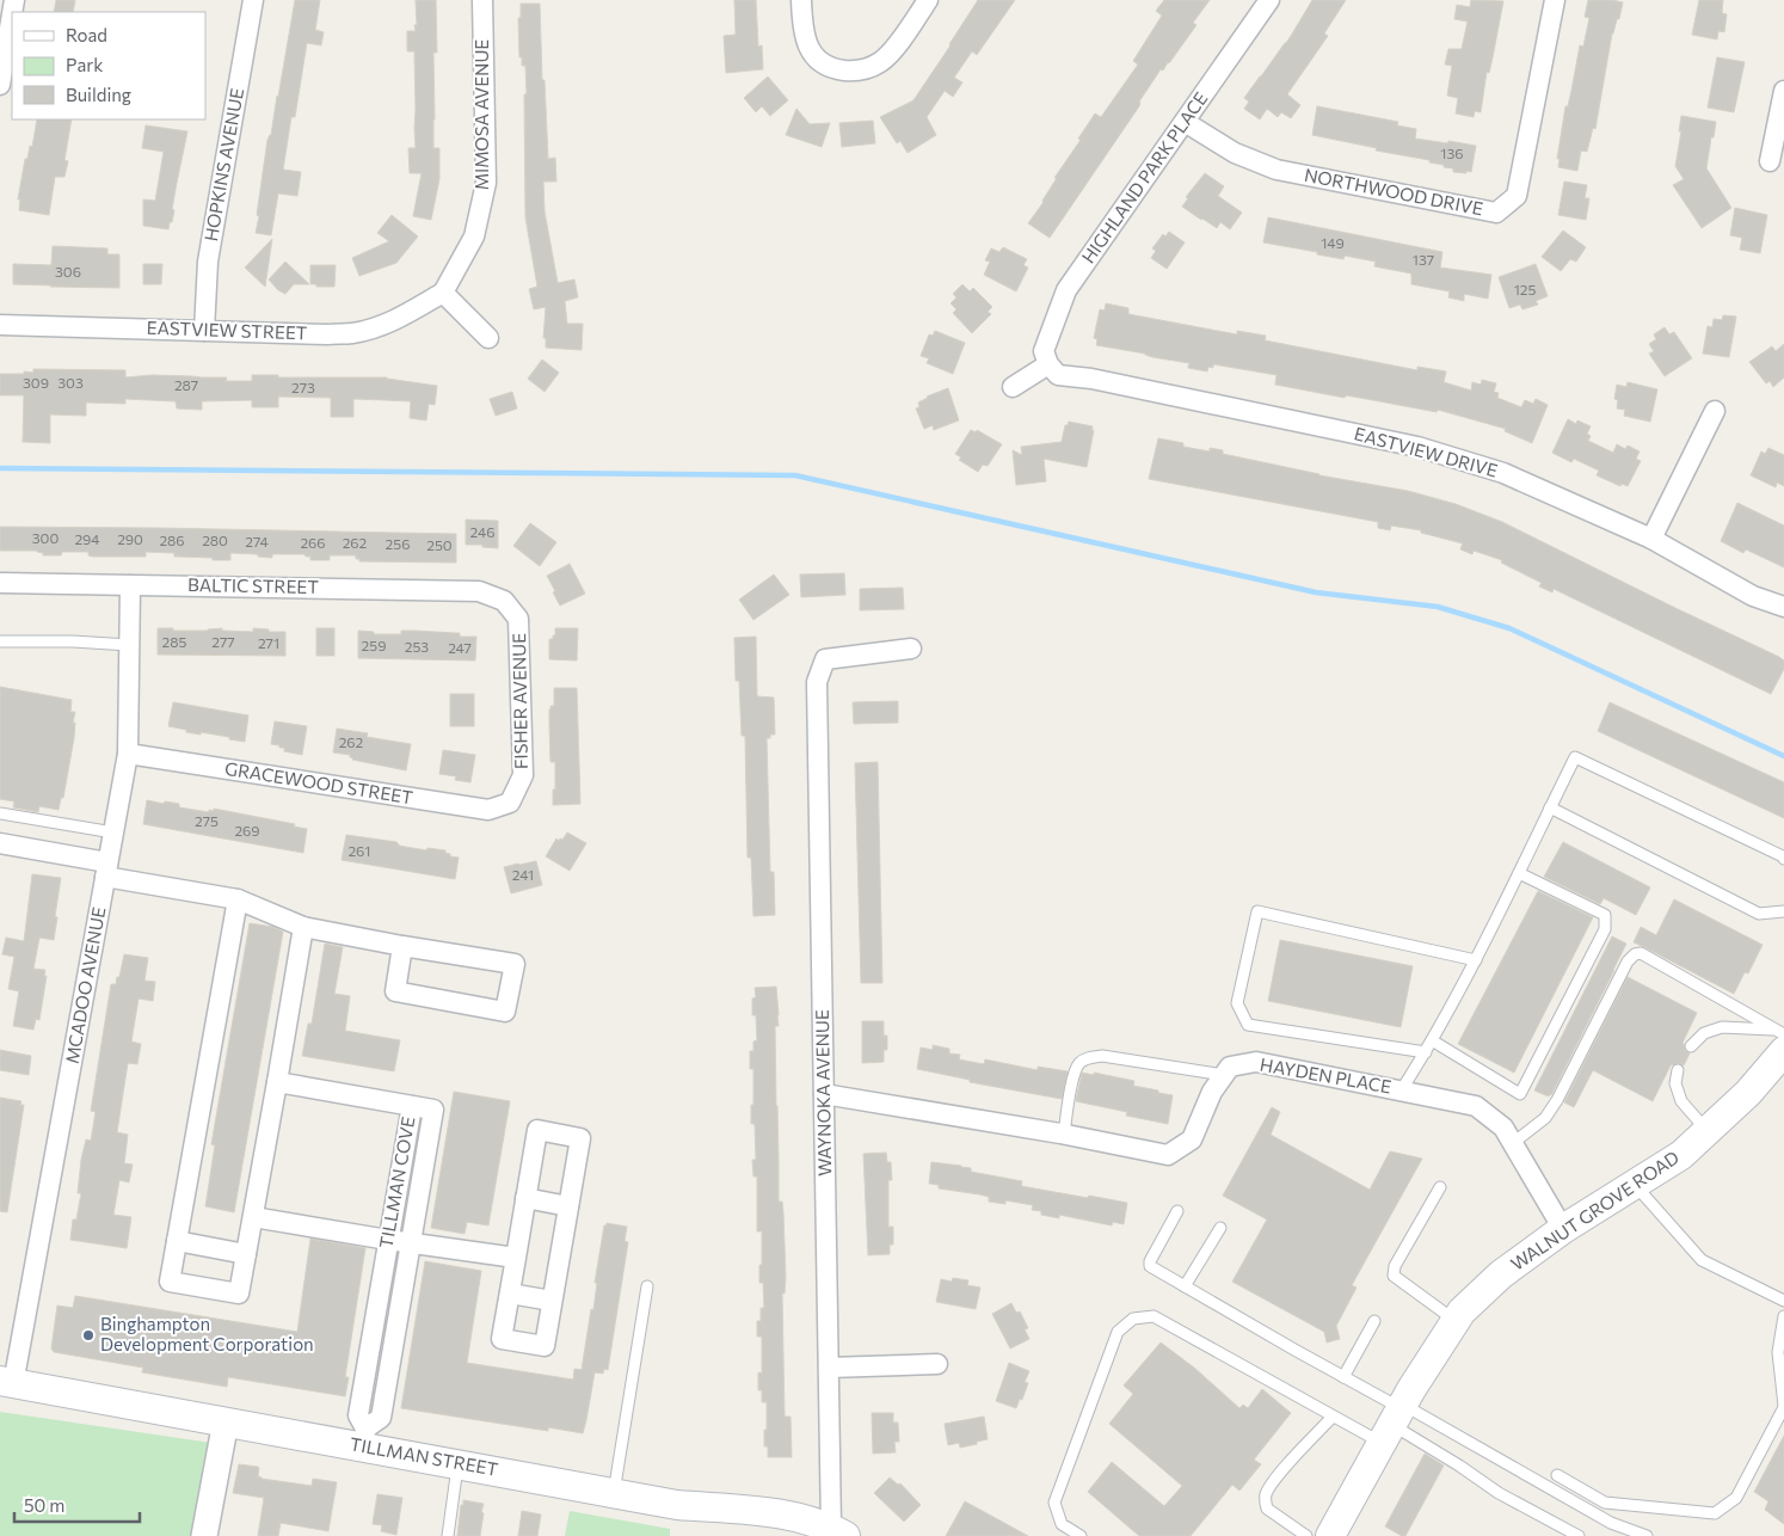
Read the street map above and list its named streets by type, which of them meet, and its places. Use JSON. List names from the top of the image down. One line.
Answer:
{"streets":{"main road":["WALNUT GROVE ROAD","TILLMAN STREET"],"street":["MIMOSA AVENUE","HOPKINS AVENUE","HIGHLAND PARK PLACE","NORTHWOOD DRIVE","EASTVIEW STREET","EASTVIEW DRIVE","BALTIC STREET","FISHER AVENUE","GRACEWOOD STREET","MCADOO AVENUE","HAYDEN PLACE","WAYNOKA AVENUE","TILLMAN COVE"]},"crossings":[["MIMOSA AVENUE","EASTVIEW STREET"],["HOPKINS AVENUE","EASTVIEW STREET"],["HIGHLAND PARK PLACE","NORTHWOOD DRIVE"],["HIGHLAND PARK PLACE","EASTVIEW DRIVE"],["BALTIC STREET","FISHER AVENUE"],["BALTIC STREET","MCADOO AVENUE"],["FISHER AVENUE","GRACEWOOD STREET"],["GRACEWOOD STREET","MCADOO AVENUE"],["MCADOO AVENUE","TILLMAN STREET"],["HAYDEN PLACE","WALNUT GROVE ROAD"],["WAYNOKA AVENUE","TILLMAN STREET"],["TILLMAN COVE","TILLMAN STREET"]],"places":["Binghampton Development Corporation"],"house_numbers":["136","149","137","306","125","309","303","287","273","246","300","294","290","286","280","274","266","262","256","250","285","277","271","259","253","247","262","275","269","261","241"],"legend":["Road","Park","Building"],"scale_bar":"50 m"}
